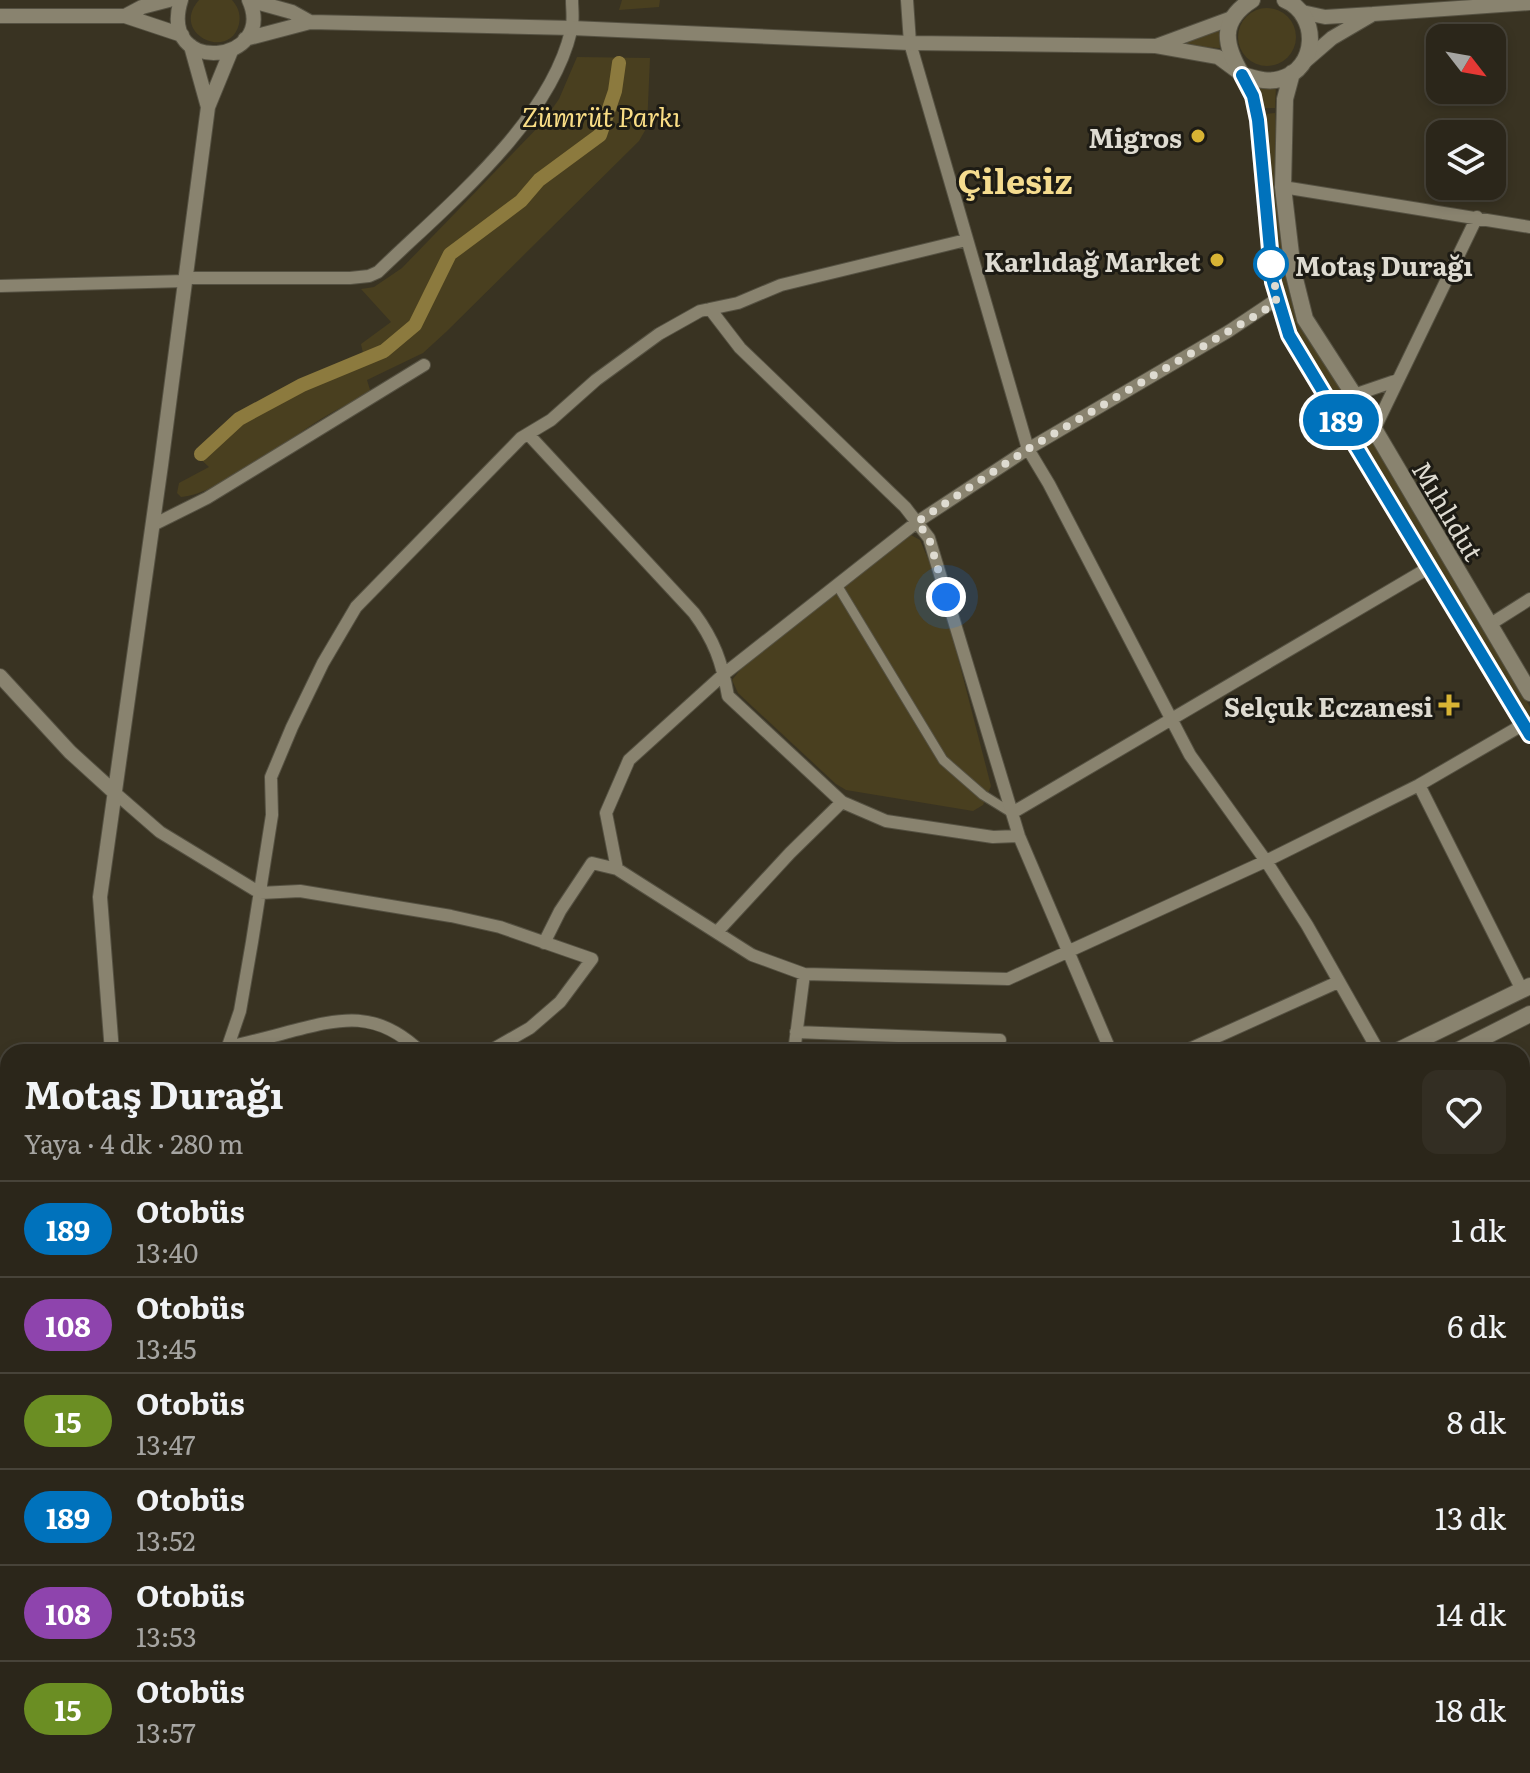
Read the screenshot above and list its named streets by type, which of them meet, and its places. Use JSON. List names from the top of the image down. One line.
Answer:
{"streets":{"main road":["Mıhlıdut"]},"districts":["Çilesiz"],"parks":["Zümrüt Parkı"],"places":{"other":["Migros","Karlıdağ Market","Motaş Durağı"],"health":["Selçuk Eczanesi"]},"lines":["bus line 189"],"north":"bottom right","page":{"on_map":"189","heading":["Motaş Durağı","Yaya · 4 dk · 280 m"],"list":[{"mark":"189","name":"Otobüs","note":"13:40","value":"1 dk"},{"mark":"108","name":"Otobüs","note":"13:45","value":"6 dk"},{"mark":"15","name":"Otobüs","note":"13:47","value":"8 dk"},{"mark":"189","name":"Otobüs","note":"13:52","value":"13 dk"},{"mark":"108","name":"Otobüs","note":"13:53","value":"14 dk"},{"mark":"15","name":"Otobüs","note":"13:57","value":"18 dk"}]}}
